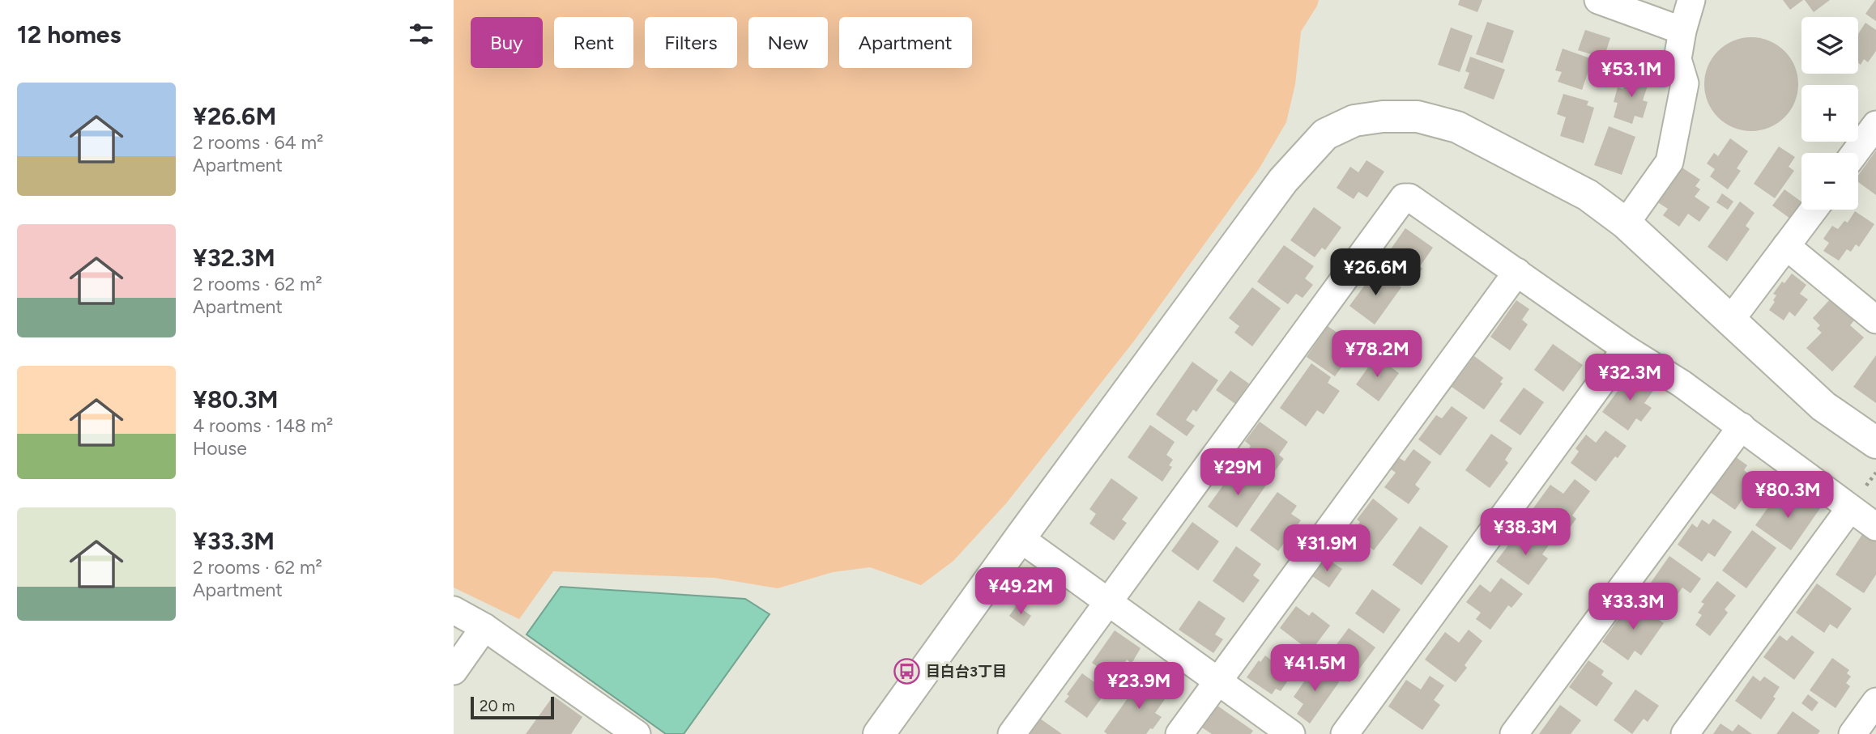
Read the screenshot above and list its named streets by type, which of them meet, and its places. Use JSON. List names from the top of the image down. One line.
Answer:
{"places":{"bus stop":["目白台3丁目"]},"scale_bar":"20 m","page":{"heading":"12 homes","map_buttons":["+","−"],"chip":["Buy","Rent","Filters","New","Apartment"],"price":["¥53.1M","¥26.6M","¥78.2M","¥32.3M","¥29M","¥80.3M","¥38.3M","¥31.9M","¥49.2M","¥33.3M","¥41.5M","¥23.9M"],"list":[{"name":"¥26.6M","note":"2 rooms · 64 m² · Apartment"},{"name":"¥32.3M","note":"2 rooms · 62 m² · Apartment"},{"name":"¥80.3M","note":"4 rooms · 148 m² · House"},{"name":"¥33.3M","note":"2 rooms · 62 m² · Apartment"}],"scale":"20 m"}}
